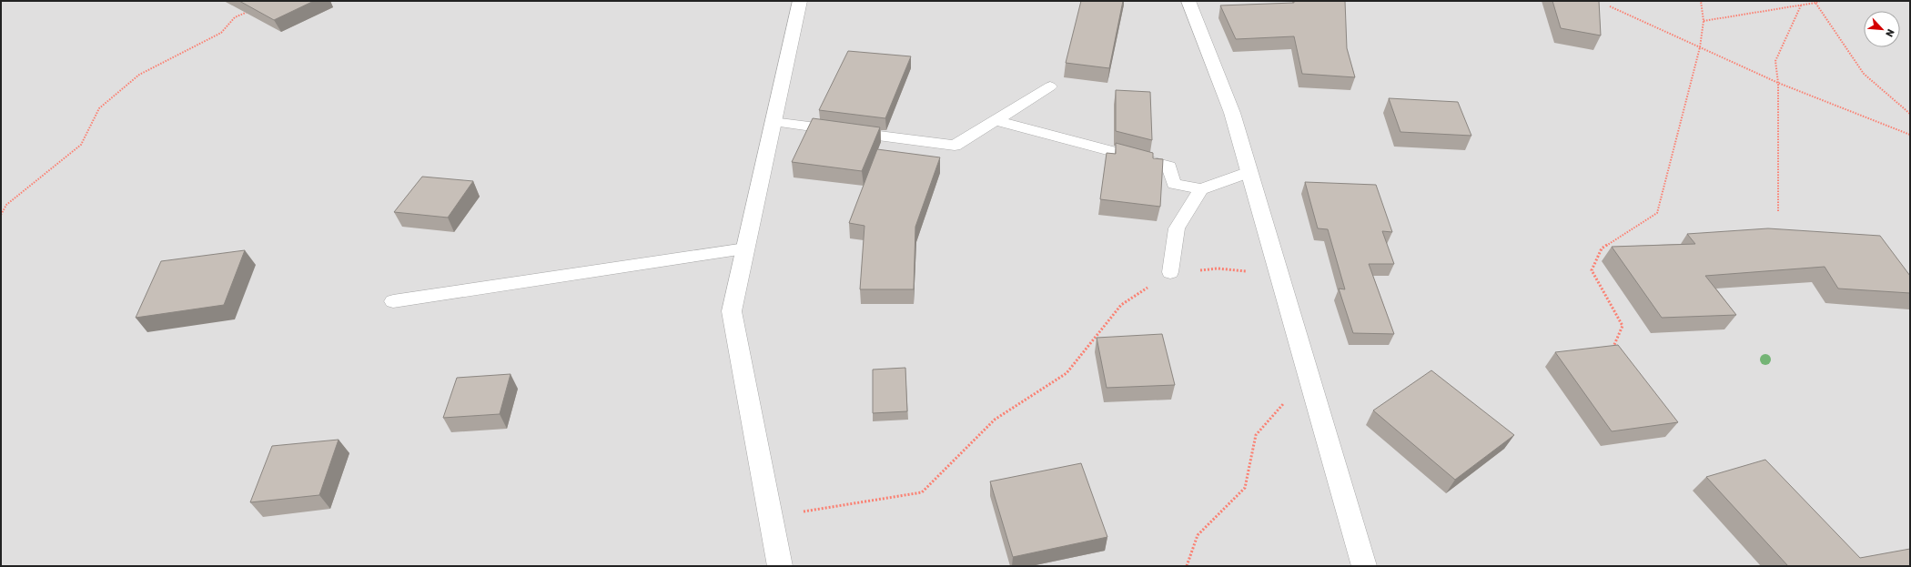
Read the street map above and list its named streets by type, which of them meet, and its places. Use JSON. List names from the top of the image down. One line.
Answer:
{"north":"bottom right"}
